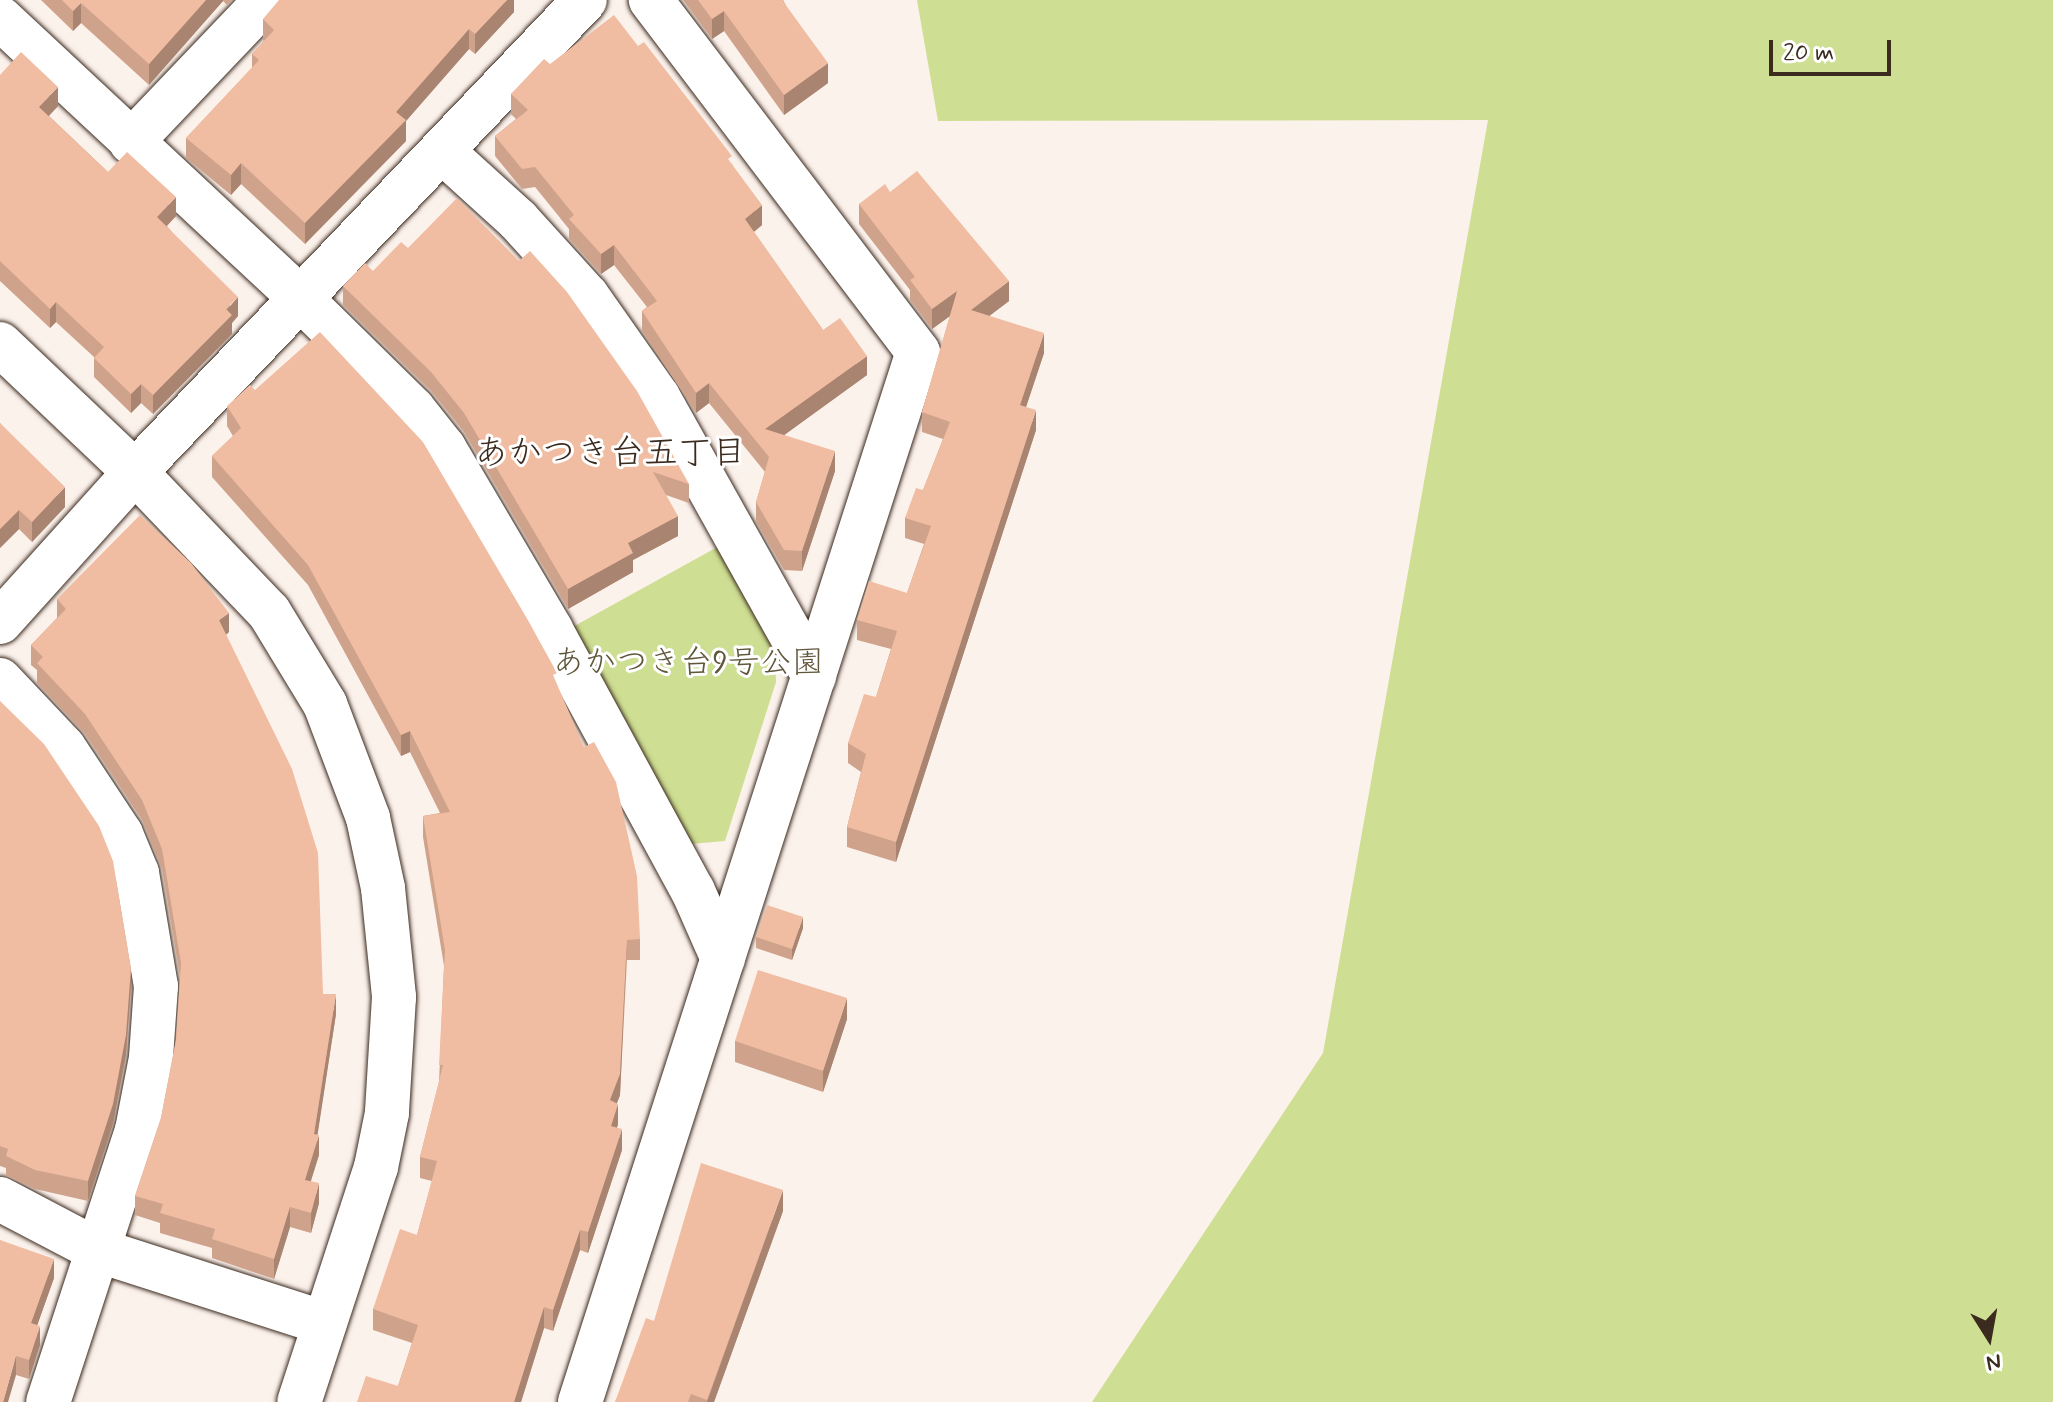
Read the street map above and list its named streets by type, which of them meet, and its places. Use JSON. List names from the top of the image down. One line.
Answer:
{"districts":["あかつき台五丁目"],"parks":["あかつき台9号公園"],"scale_bar":"20 m","north":"bottom"}
